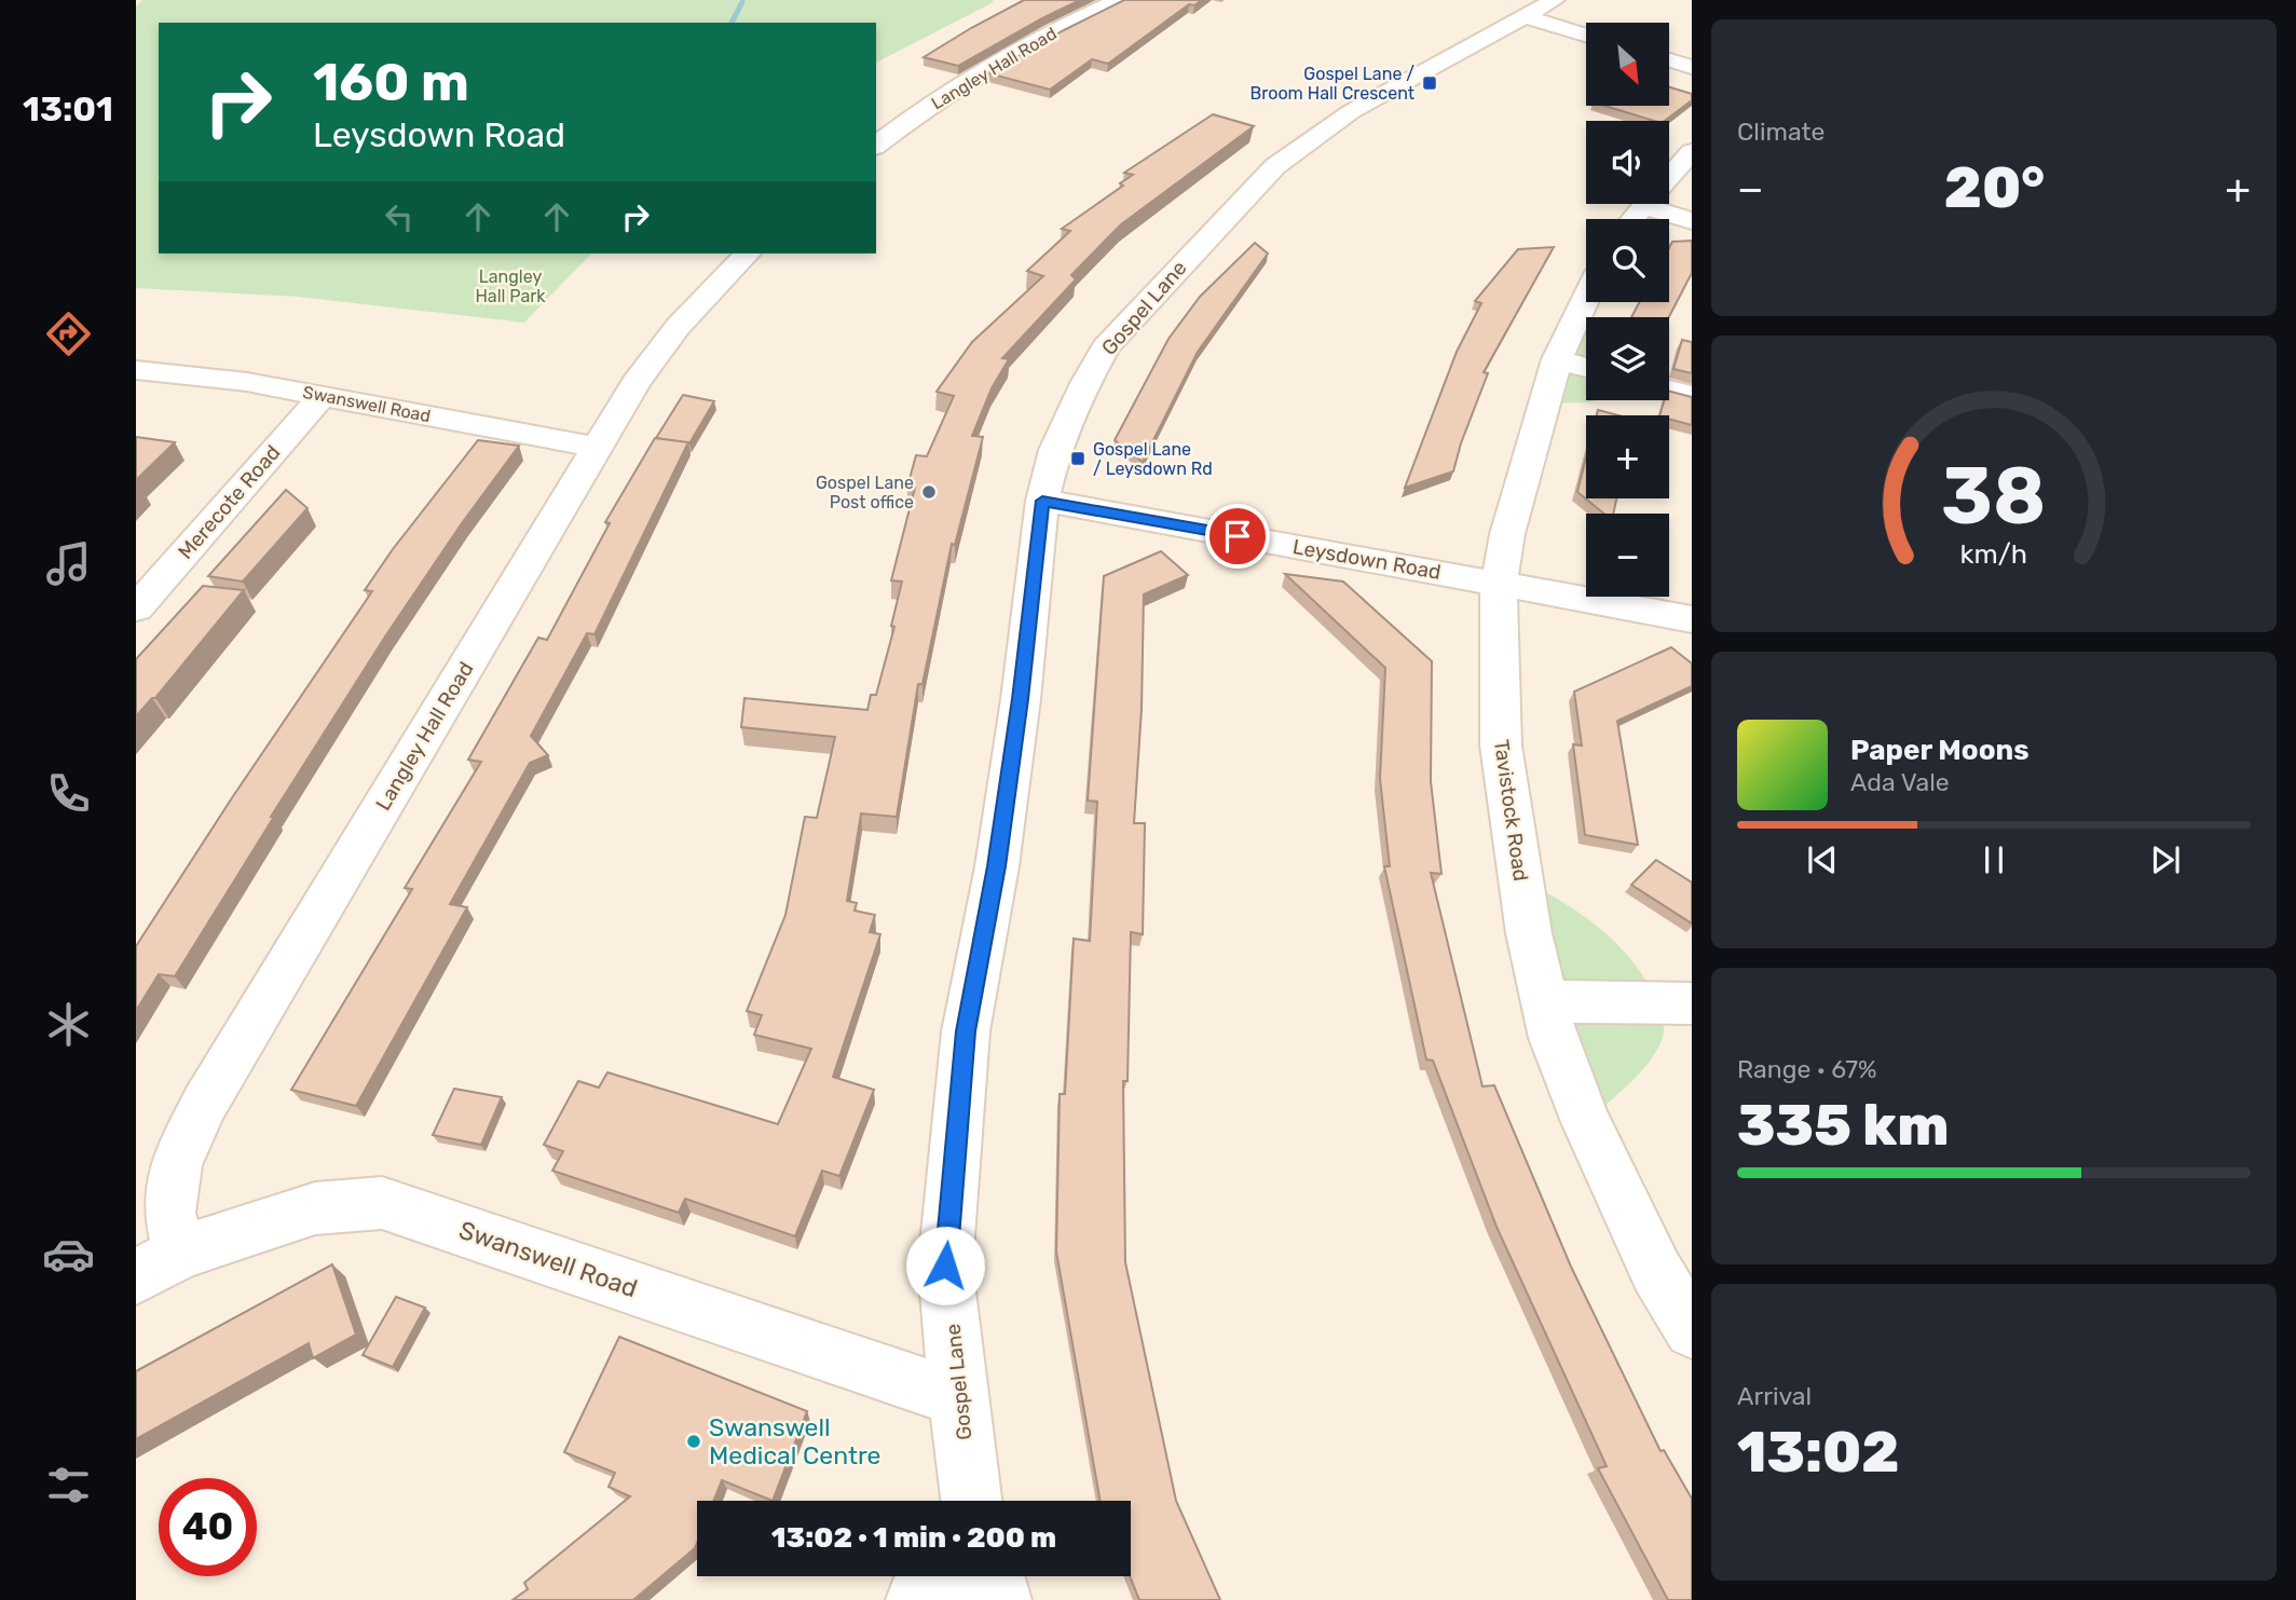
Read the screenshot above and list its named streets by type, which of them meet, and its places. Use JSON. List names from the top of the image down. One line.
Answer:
{"streets":{"street":["Langley Hall Road","Gospel Lane","Swanswell Road","Merecote Road","Leysdown Road","Tavistock Road"]},"crossings":[["Langley Hall Road","Swanswell Road"],["Gospel Lane","Swanswell Road"],["Gospel Lane","Leysdown Road"],["Swanswell Road","Merecote Road"],["Leysdown Road","Tavistock Road"]],"parks":["Langley Hall Park"],"places":{"transit":["Gospel Lane / Broom Hall Crescent","Gospel Lane / Leysdown Rd"],"other":["Gospel Lane Post office","Swanswell Medical Centre"]},"north":"bottom right","page":{"tabs":"13:01","tile":["Climate",["Range · 67%","335 km"],["Arrival","13:02"]],"map_buttons":["+","−"],"turn":["160 m","Leysdown Road"],"heat":["−","20°","+"],"song":["Paper Moons","Ada Vale"],"limit":"40","trip":"13:02 · 1 min · 200 m","gauge":["38","km/h"]}}
